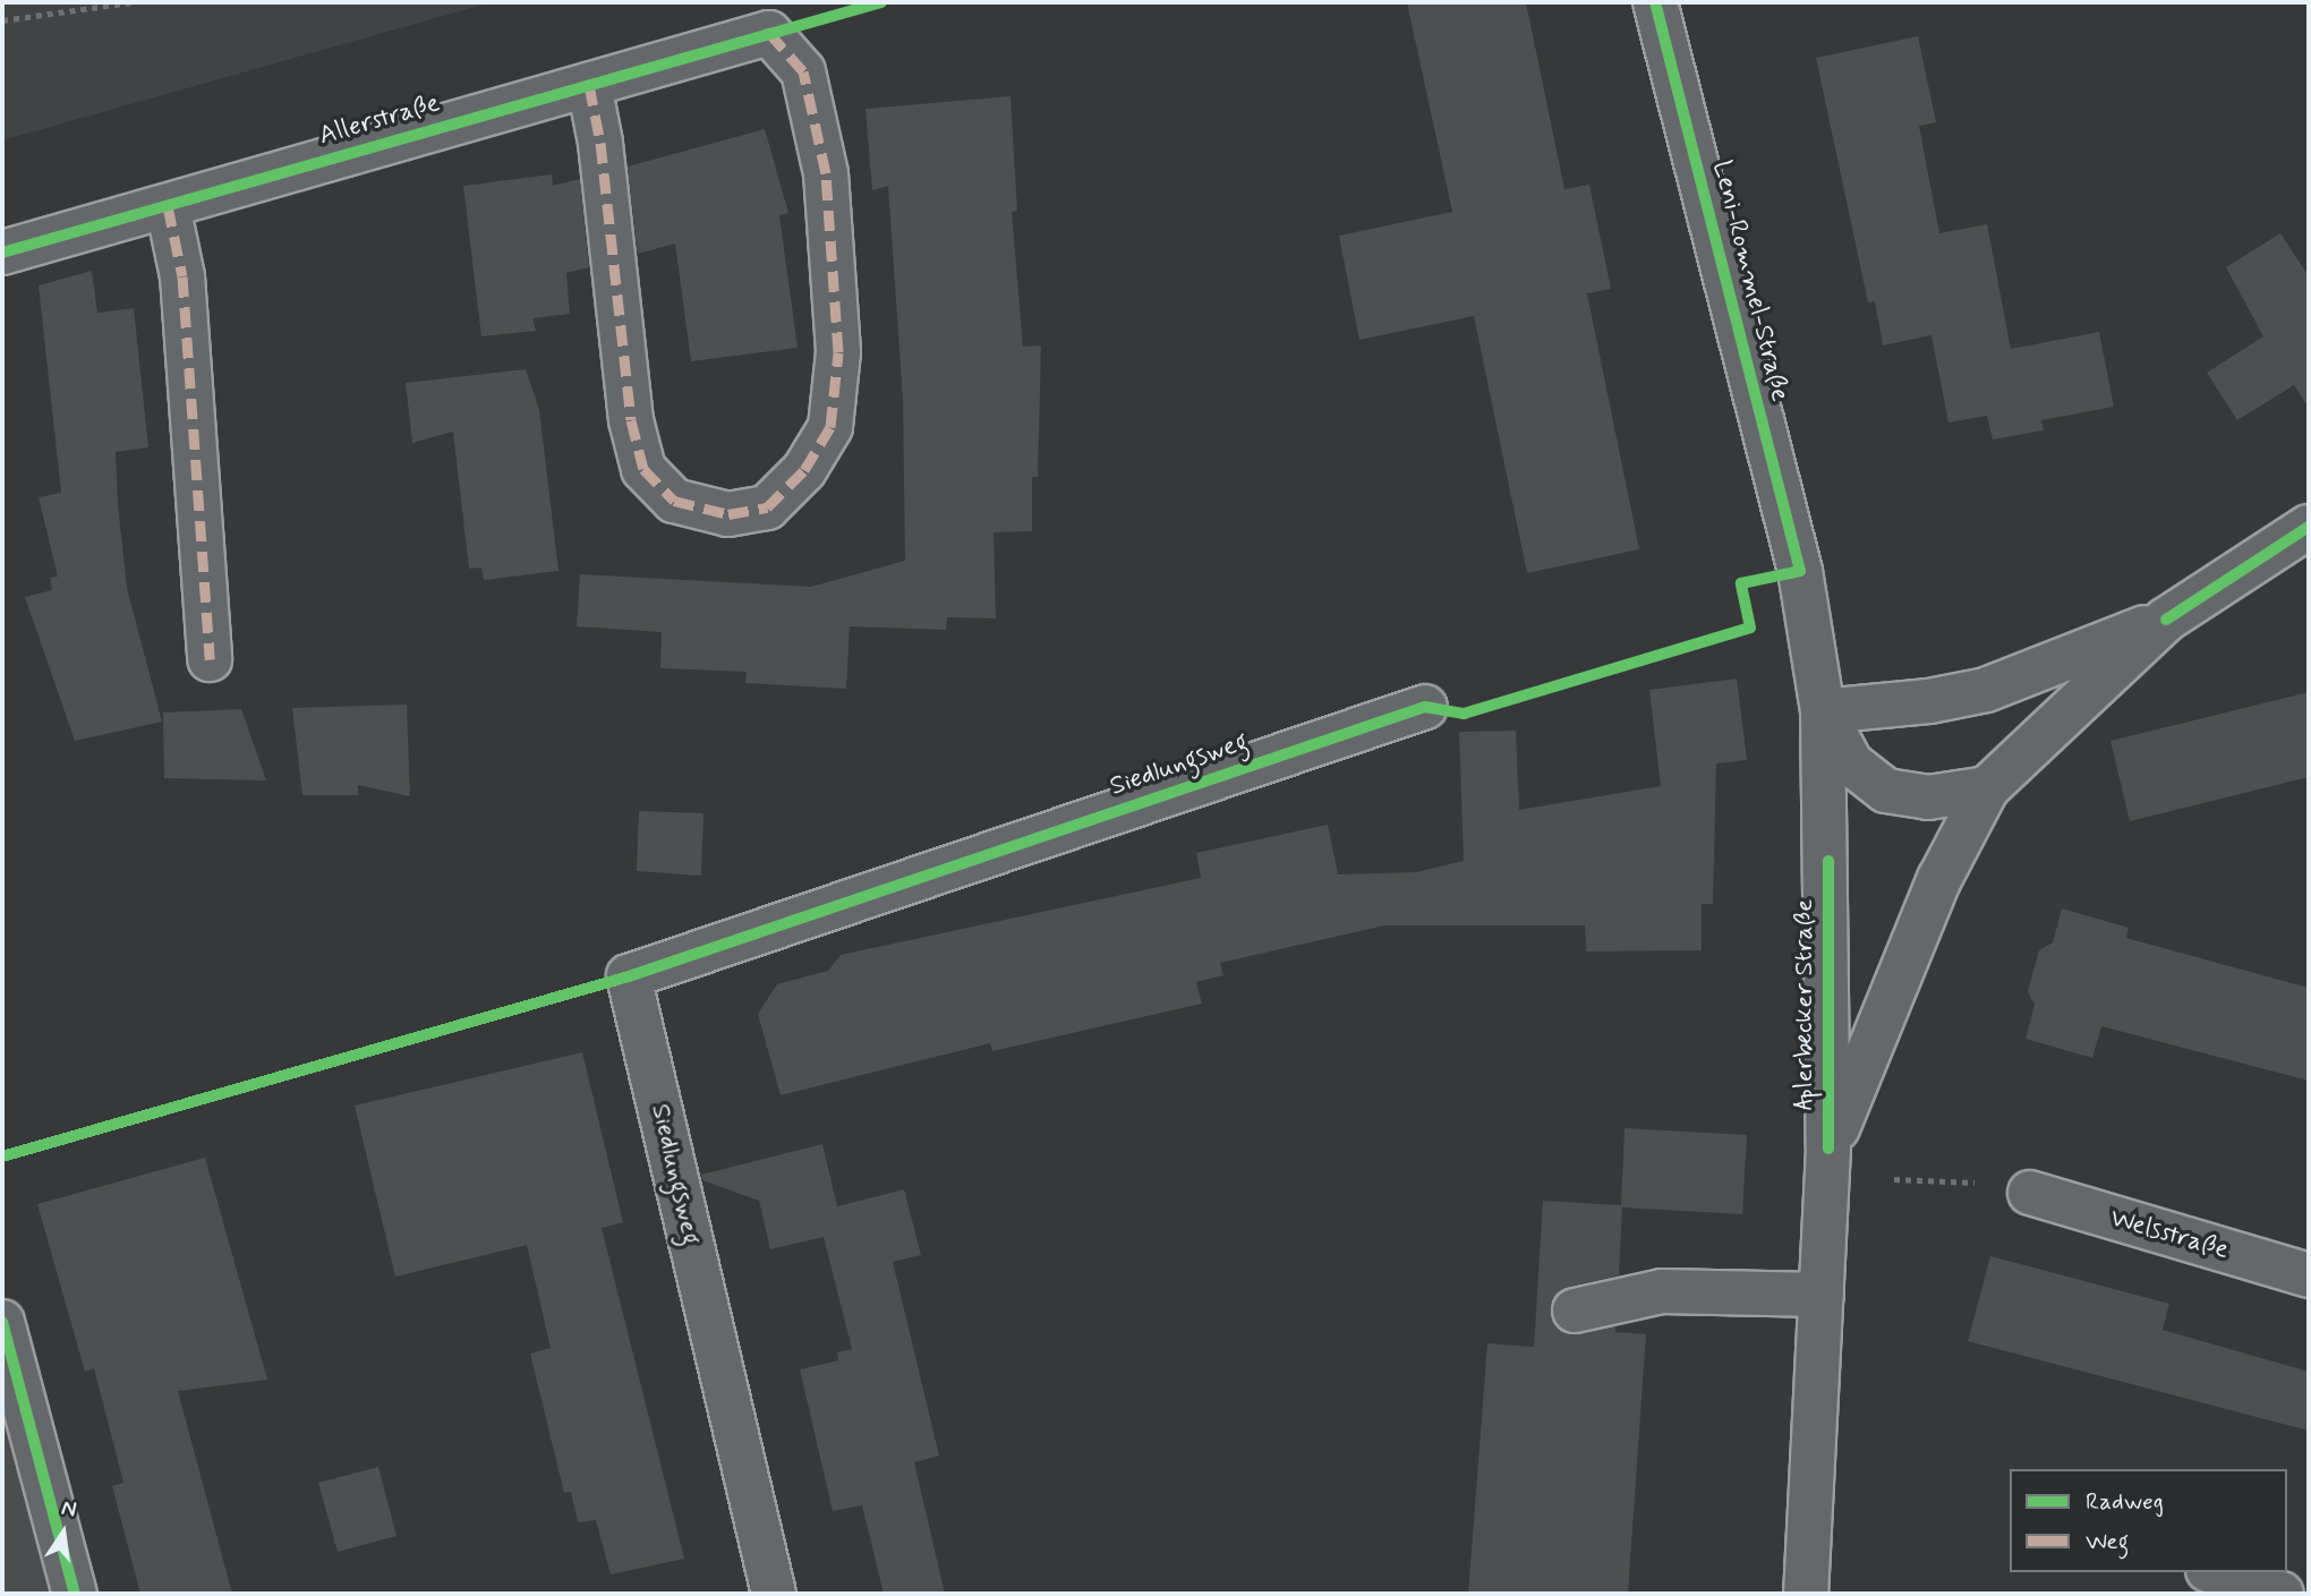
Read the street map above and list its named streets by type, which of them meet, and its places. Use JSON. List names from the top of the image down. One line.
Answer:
{"streets":{"street":["Allerstraße","Leni-Rommel-Straße","Siedlungsweg","Aplerbecker Straße","Welsstraße"]},"crossings":[["Leni-Rommel-Straße","Aplerbecker Straße"]],"legend":["Radweg","Weg"],"north":"top"}
